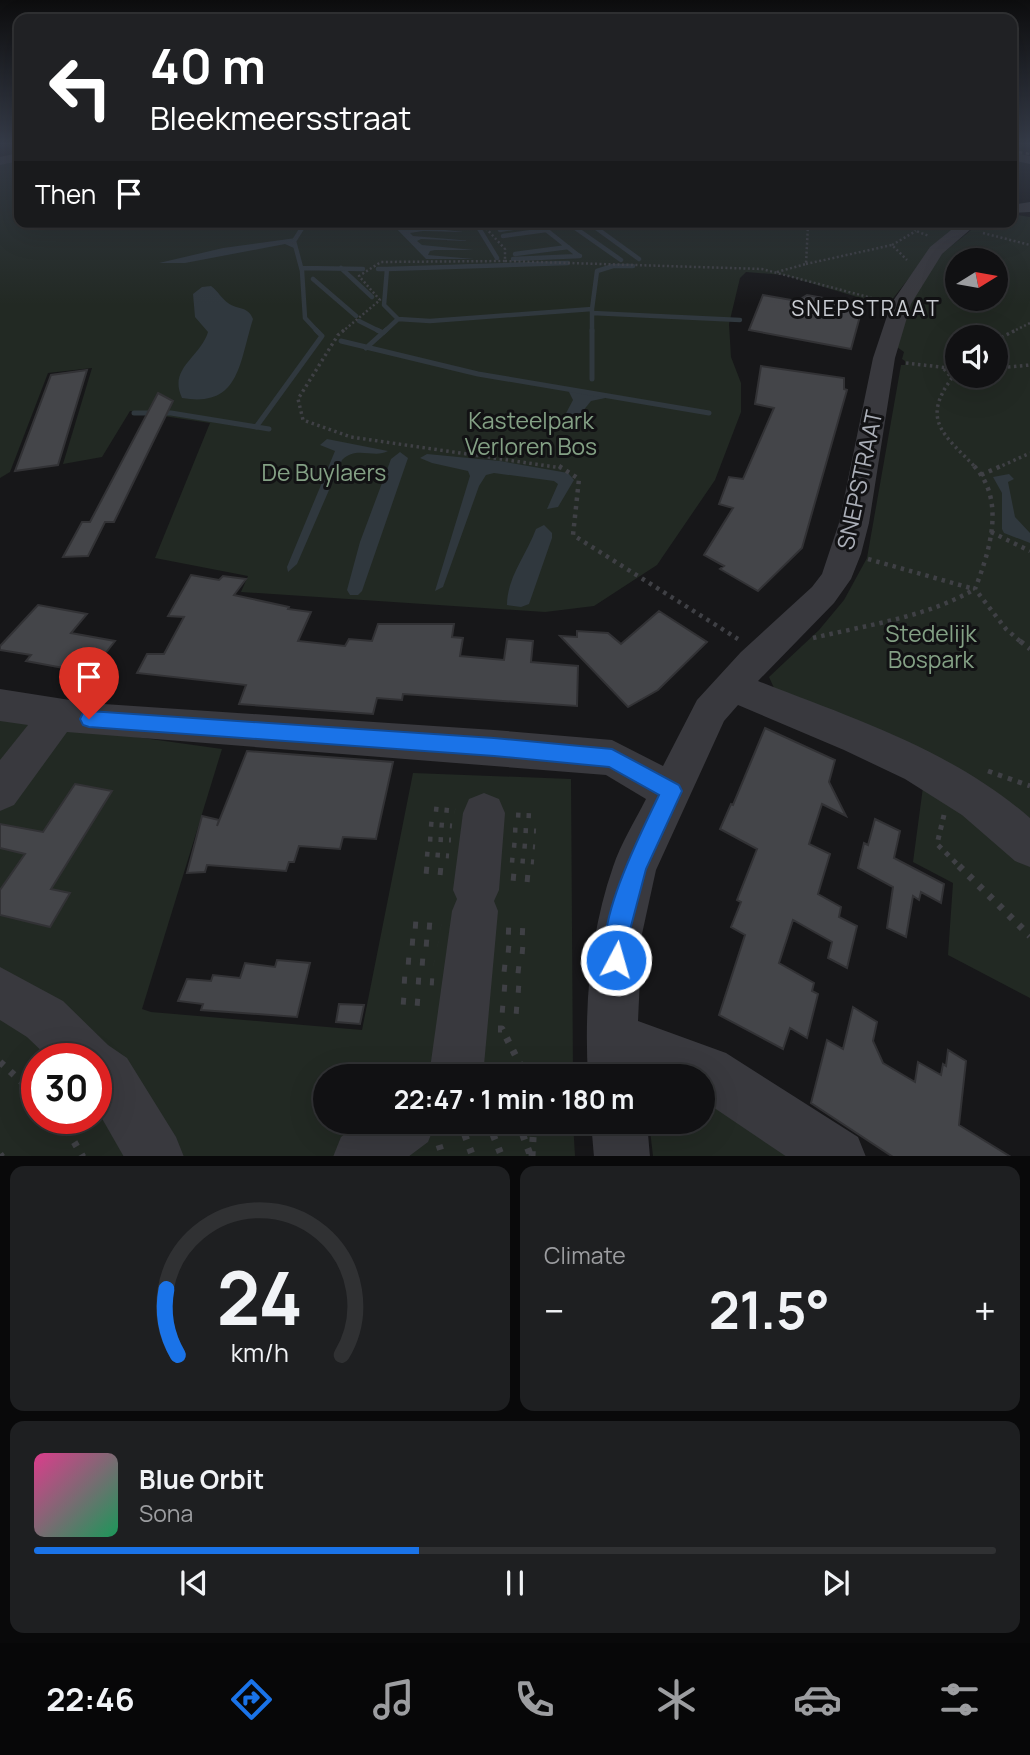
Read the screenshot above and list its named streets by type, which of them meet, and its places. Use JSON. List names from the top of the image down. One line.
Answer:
{"streets":{"street":["SNEPSTRAAT"]},"districts":["SNEPSTRAAT"],"parks":["Kasteelpark Verloren Bos","De Buylaers","Stedelijk Bospark"],"north":"right","page":{"turn":["40 m","Bleekmeersstraat"],"then":"Then","limit":"30","trip":"22:47 · 1 min · 180 m","tile":"Climate","heat":["−","21.5°","+"],"song":["Blue Orbit","Sona"],"tabs":"22:46","gauge":["24","km/h"]}}
